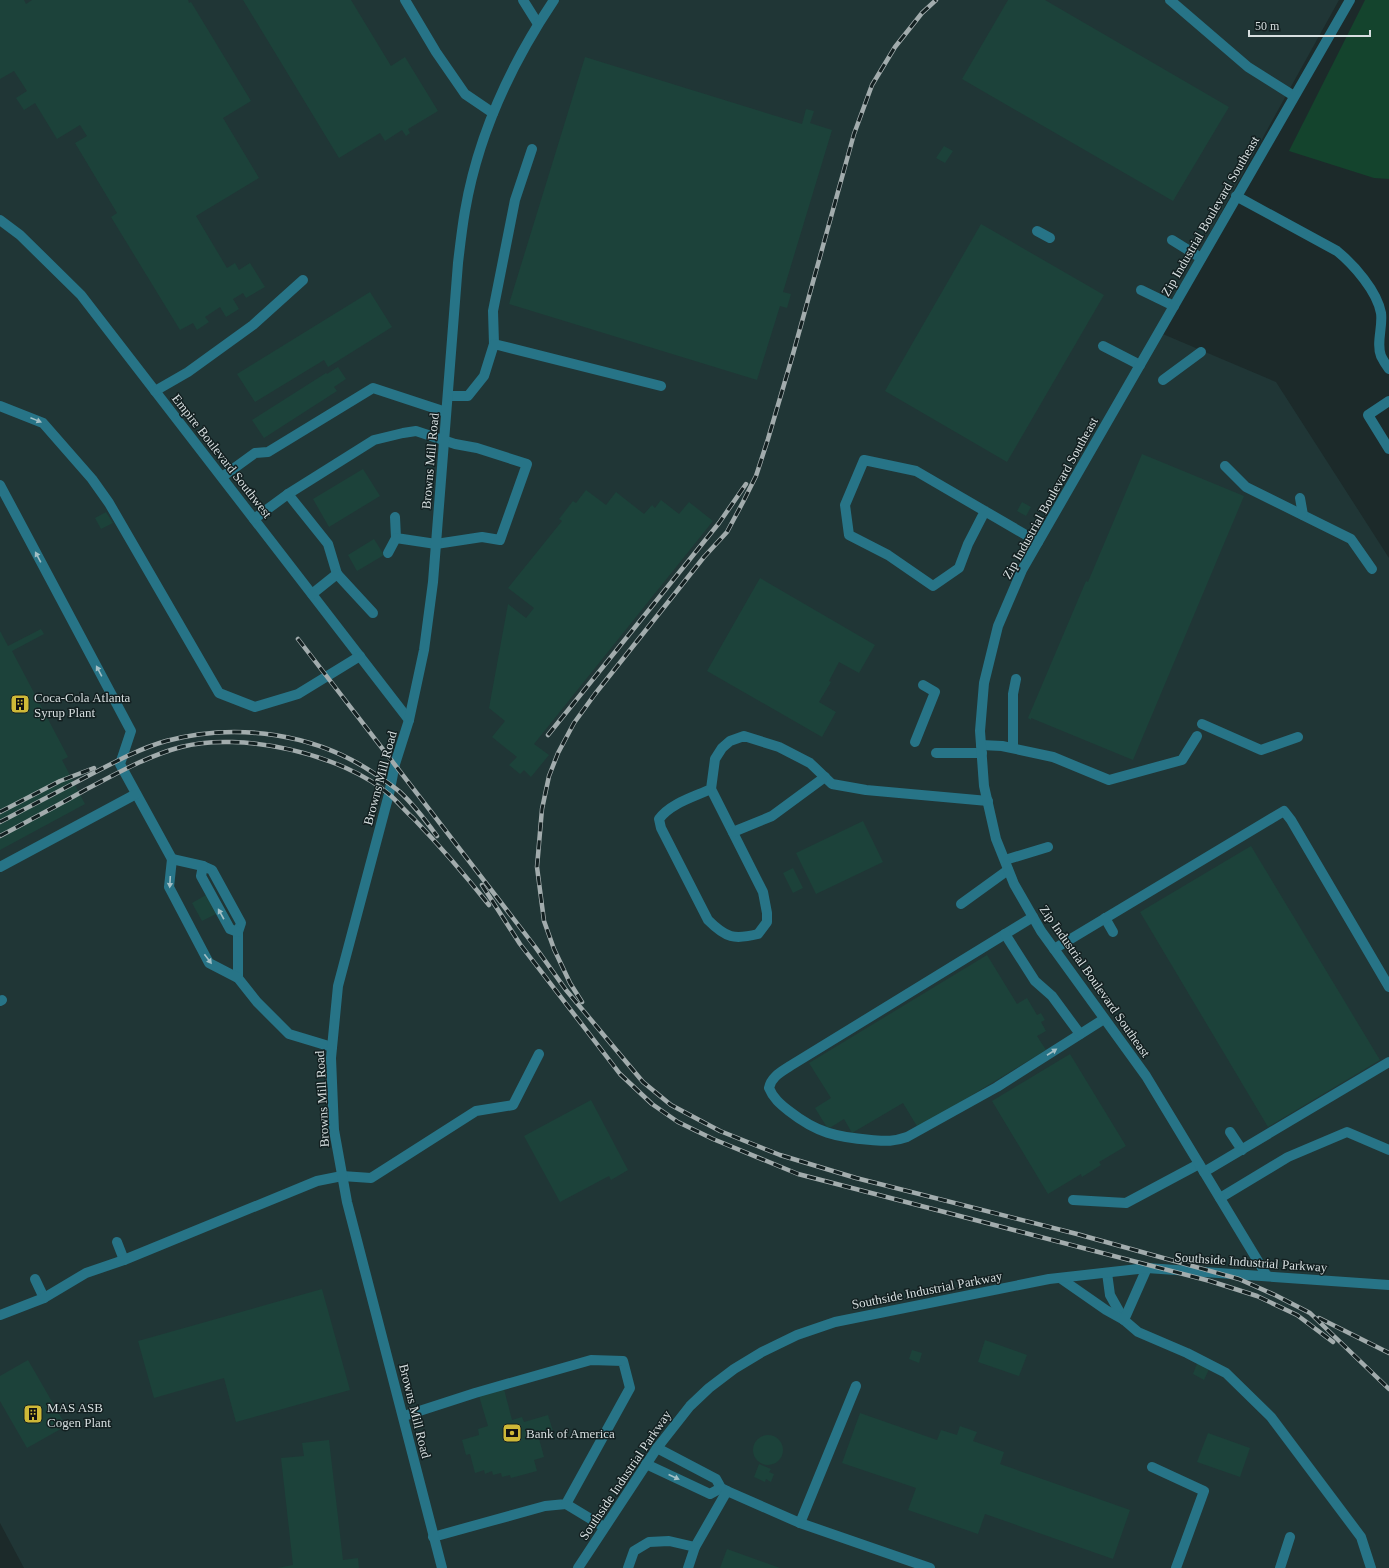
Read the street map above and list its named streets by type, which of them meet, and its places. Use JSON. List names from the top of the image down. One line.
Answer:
{"streets":{"street":["Zip Industrial Boulevard Southeast","Empire Boulevard Southwest","Browns Mill Road","Southside Industrial Parkway"]},"crossings":[["Zip Industrial Boulevard Southeast","Southside Industrial Parkway"],["Empire Boulevard Southwest","Browns Mill Road"]],"places":{"building":["Coca-Cola Atlanta Syrup Plant","MAS ASB Cogen Plant"],"bank":["Bank of America"]},"scale_bar":"50 m"}
